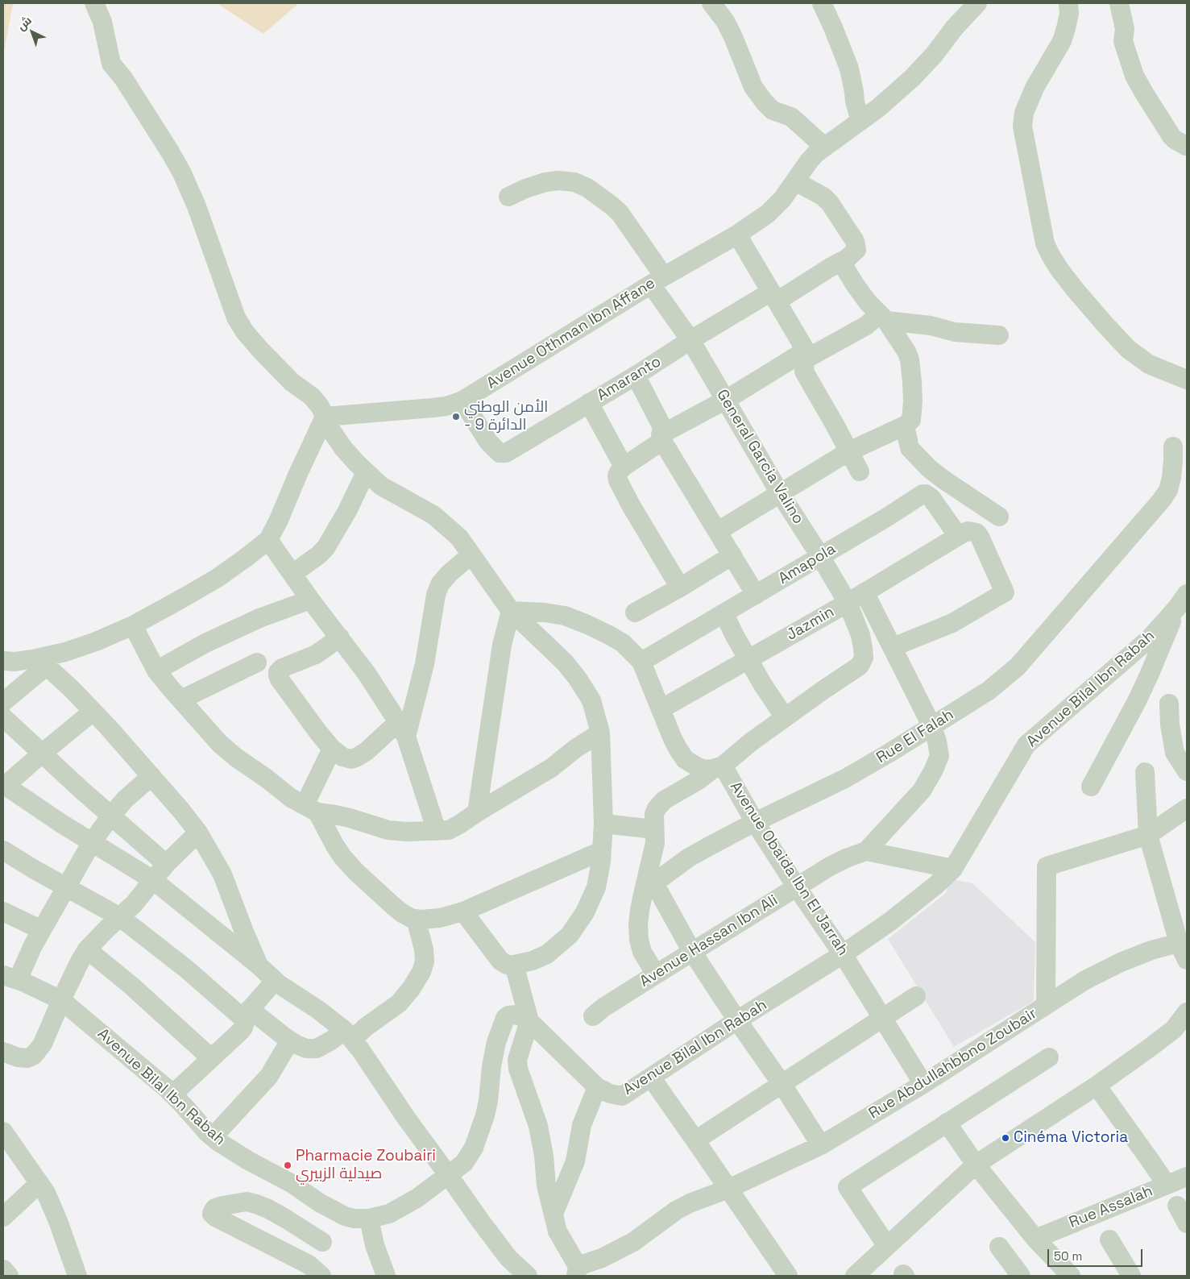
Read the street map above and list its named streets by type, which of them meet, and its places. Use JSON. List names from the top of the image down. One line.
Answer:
{"streets":{"street":["Avenue Othman Ibn Affane","Amaranto","General Garcia Valino","Amapola","Jazmin","Avenue Bilal Ibn Rabah","Rue El Falah","Avenue Obaida Ibn El Jarrah","Avenue Hassan Ibn Ali","Rue Abdullahbbno Zoubair","Rue Assalah"]},"crossings":[["Avenue Othman Ibn Affane","Amaranto"],["Avenue Othman Ibn Affane","General Garcia Valino"],["Amaranto","General Garcia Valino"],["General Garcia Valino","Amapola"],["General Garcia Valino","Jazmin"],["General Garcia Valino","Rue El Falah"],["General Garcia Valino","Avenue Obaida Ibn El Jarrah"],["Amapola","Jazmin"],["Jazmin","Avenue Hassan Ibn Ali"],["Avenue Bilal Ibn Rabah","Avenue Obaida Ibn El Jarrah"],["Rue El Falah","Avenue Obaida Ibn El Jarrah"],["Rue El Falah","Avenue Hassan Ibn Ali"],["Avenue Obaida Ibn El Jarrah","Avenue Hassan Ibn Ali"],["Avenue Obaida Ibn El Jarrah","Rue Abdullahbbno Zoubair"]],"places":["الأمن الوطني - الدائرة 9","Cinéma Victoria","Pharmacie Zoubairi صيدلية الزبيري"],"scale_bar":"50 m","north":"top left"}
